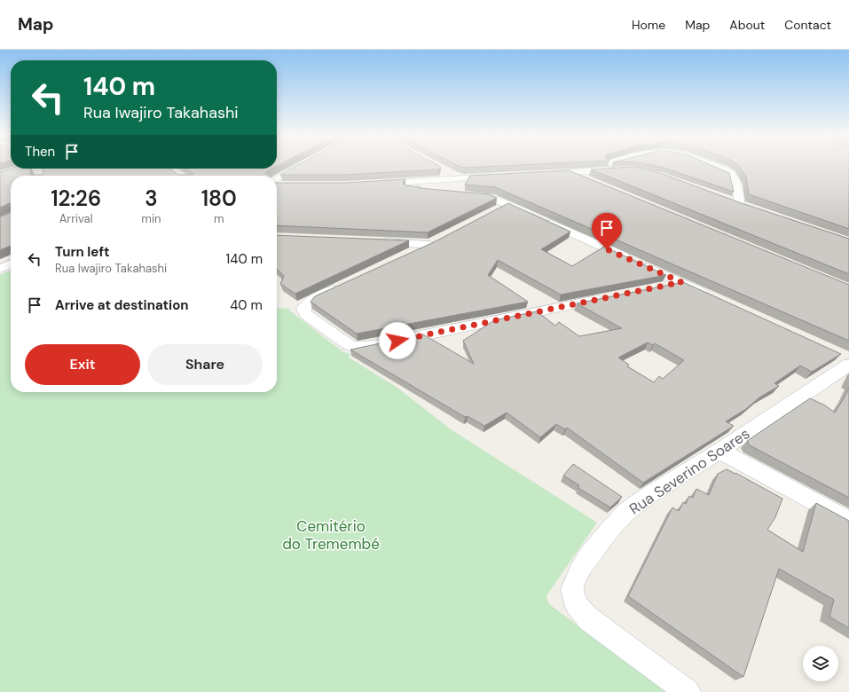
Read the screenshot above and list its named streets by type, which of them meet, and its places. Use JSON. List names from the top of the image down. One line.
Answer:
{"streets":{"street":["Rua Severino Soares"]},"parks":["Cemitério do Tremembé"],"page":{"header":"Map","nav":["Home","Map","About","Contact"],"turn":["140 m","Rua Iwajiro Takahashi"],"then":"Then","eta":["12:26","Arrival","3","min","180","m"],"list":[{"name":"Turn left","note":"Rua Iwajiro Takahashi","value":"140 m"},{"name":"Arrive at destination","value":"40 m"}],"buttons":["Exit","Share"]}}
